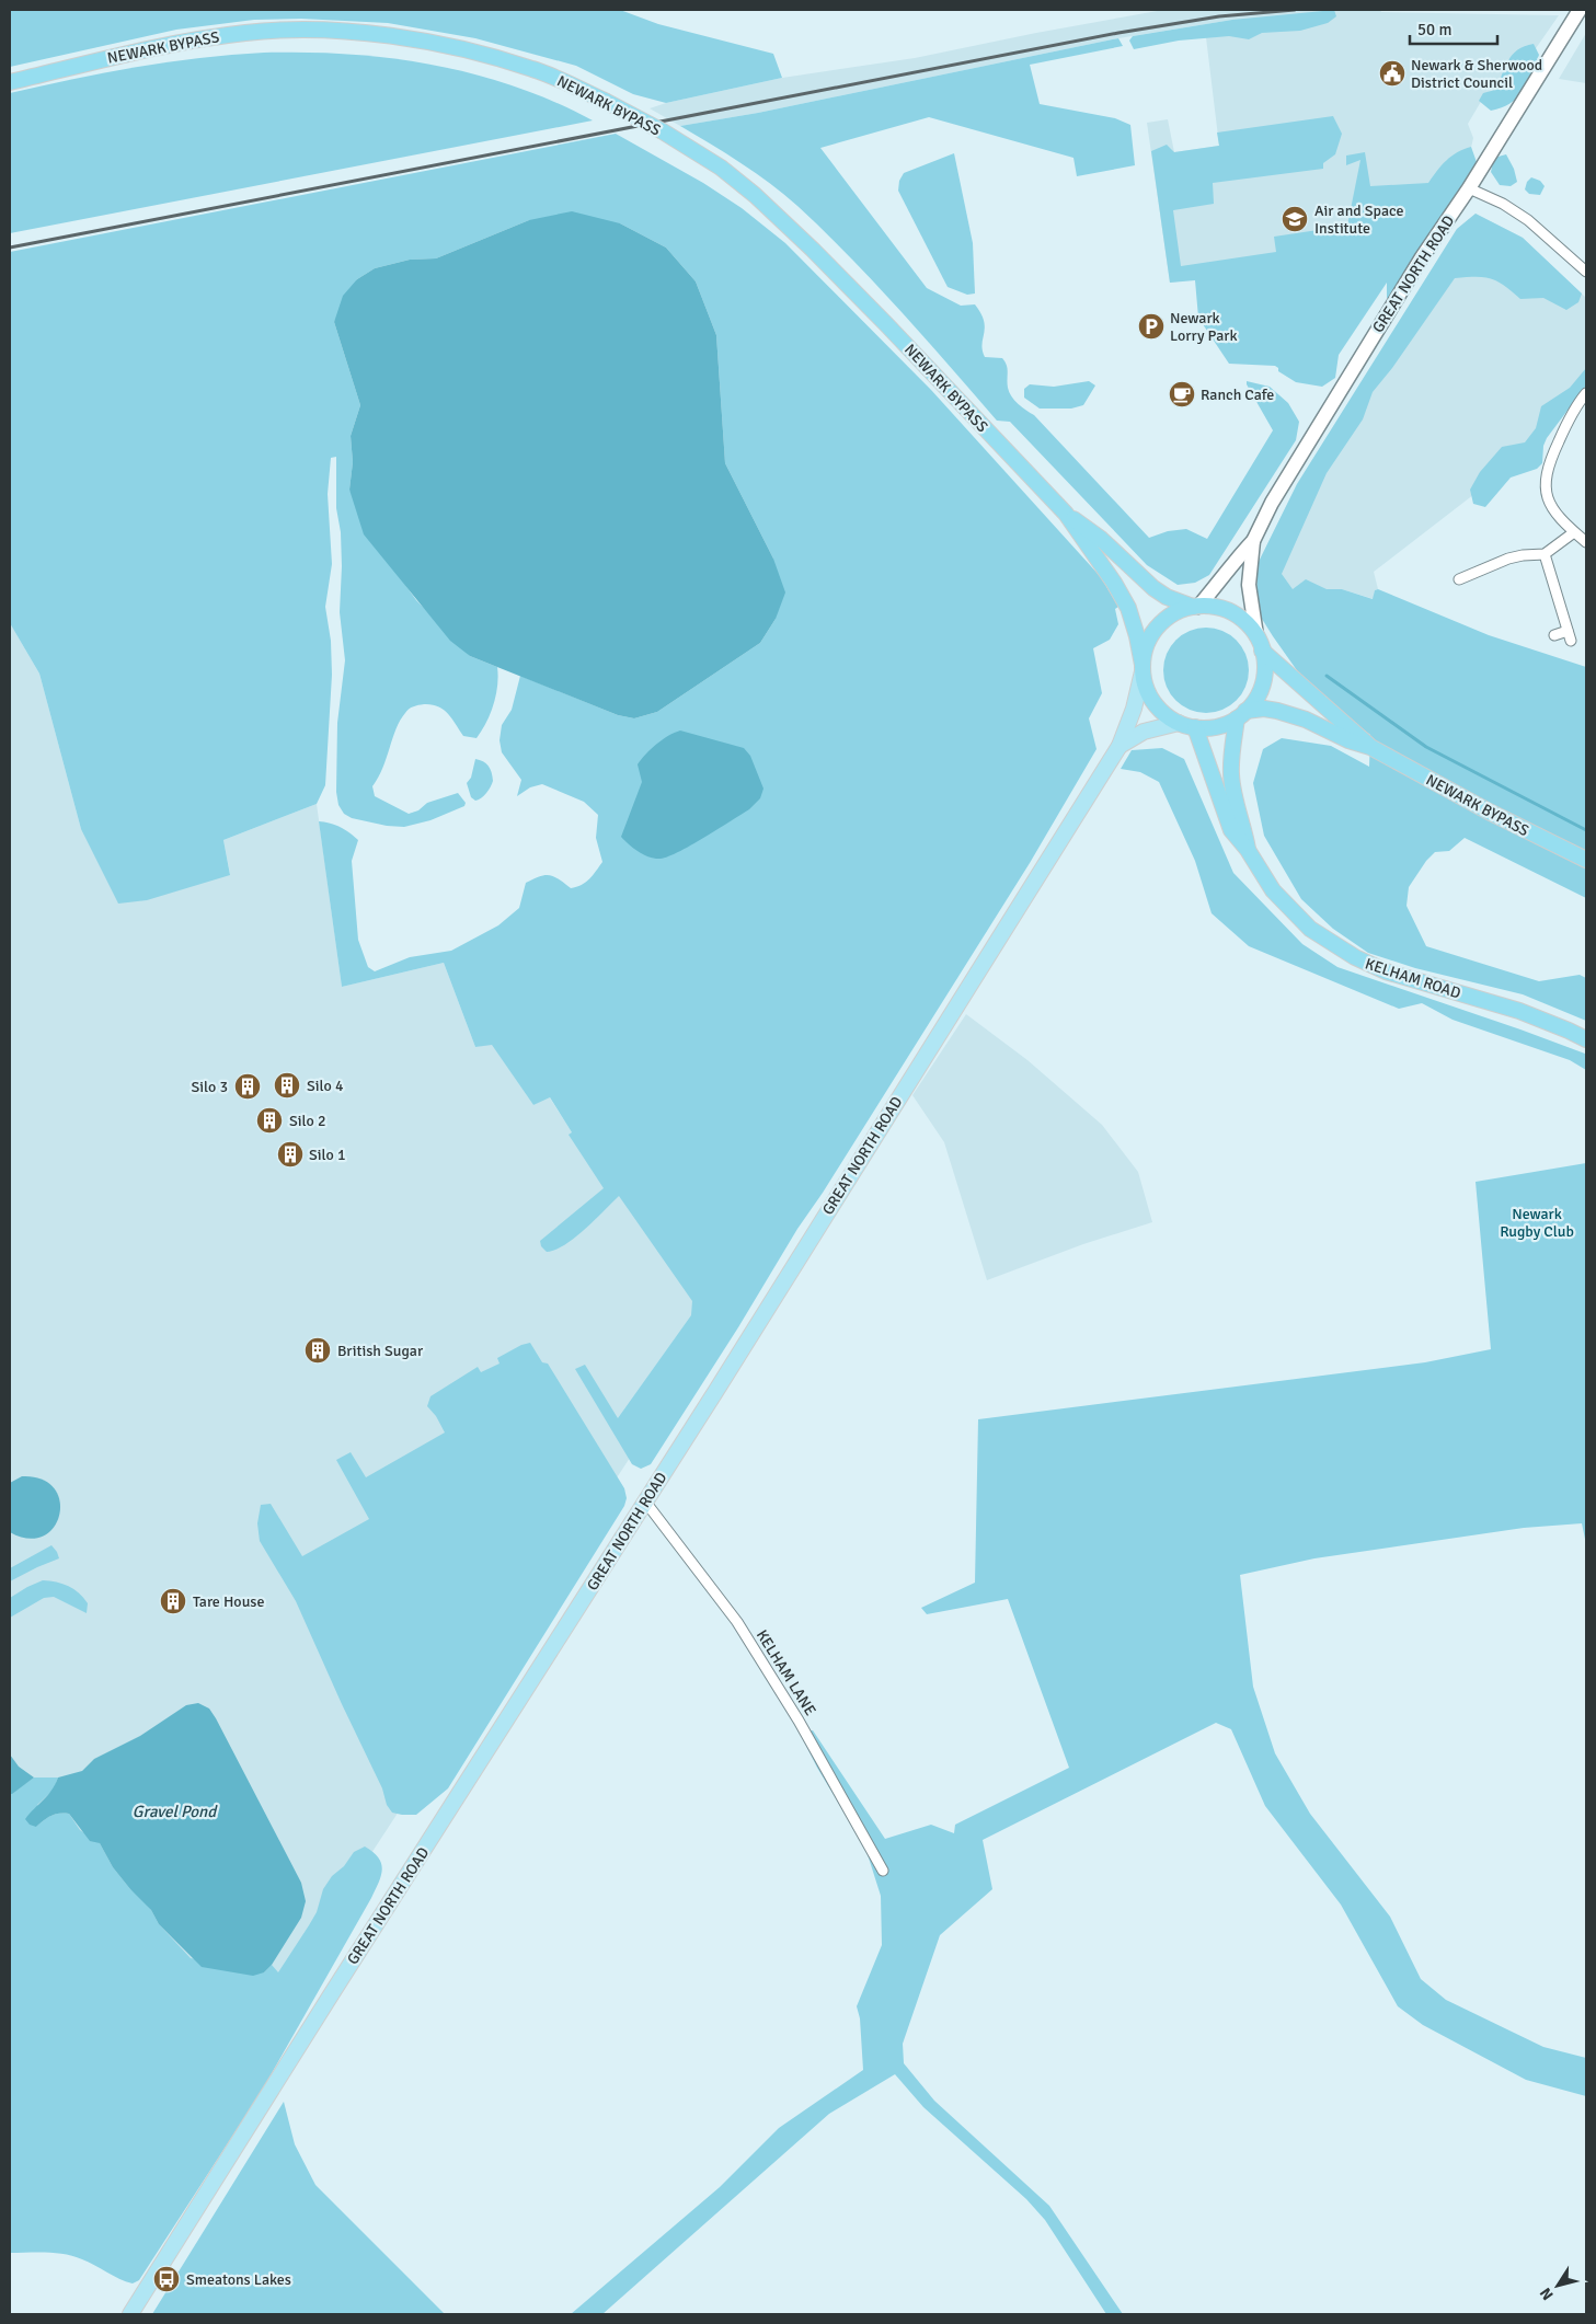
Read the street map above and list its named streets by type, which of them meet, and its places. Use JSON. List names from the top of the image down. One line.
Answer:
{"streets":{"highway":["NEWARK BYPASS","KELHAM ROAD"],"main road":["GREAT NORTH ROAD"],"street":["KELHAM LANE"]},"crossings":[["NEWARK BYPASS","GREAT NORTH ROAD"],["NEWARK BYPASS","KELHAM ROAD"],["GREAT NORTH ROAD","KELHAM ROAD"],["GREAT NORTH ROAD","KELHAM LANE"]],"water":["Gravel Pond"],"parks":["Newark Rugby Club"],"places":{"public building":["Newark & Sherwood District Council"],"school or university":["Air and Space Institute"],"parking":["Newark Lorry Park"],"cafe":["Ranch Cafe"],"building":["Silo 4","Silo 3","Silo 2","Silo 1","British Sugar","Tare House"],"bus stop":["Smeatons Lakes"]},"scale_bar":"50 m","north":"bottom left"}
